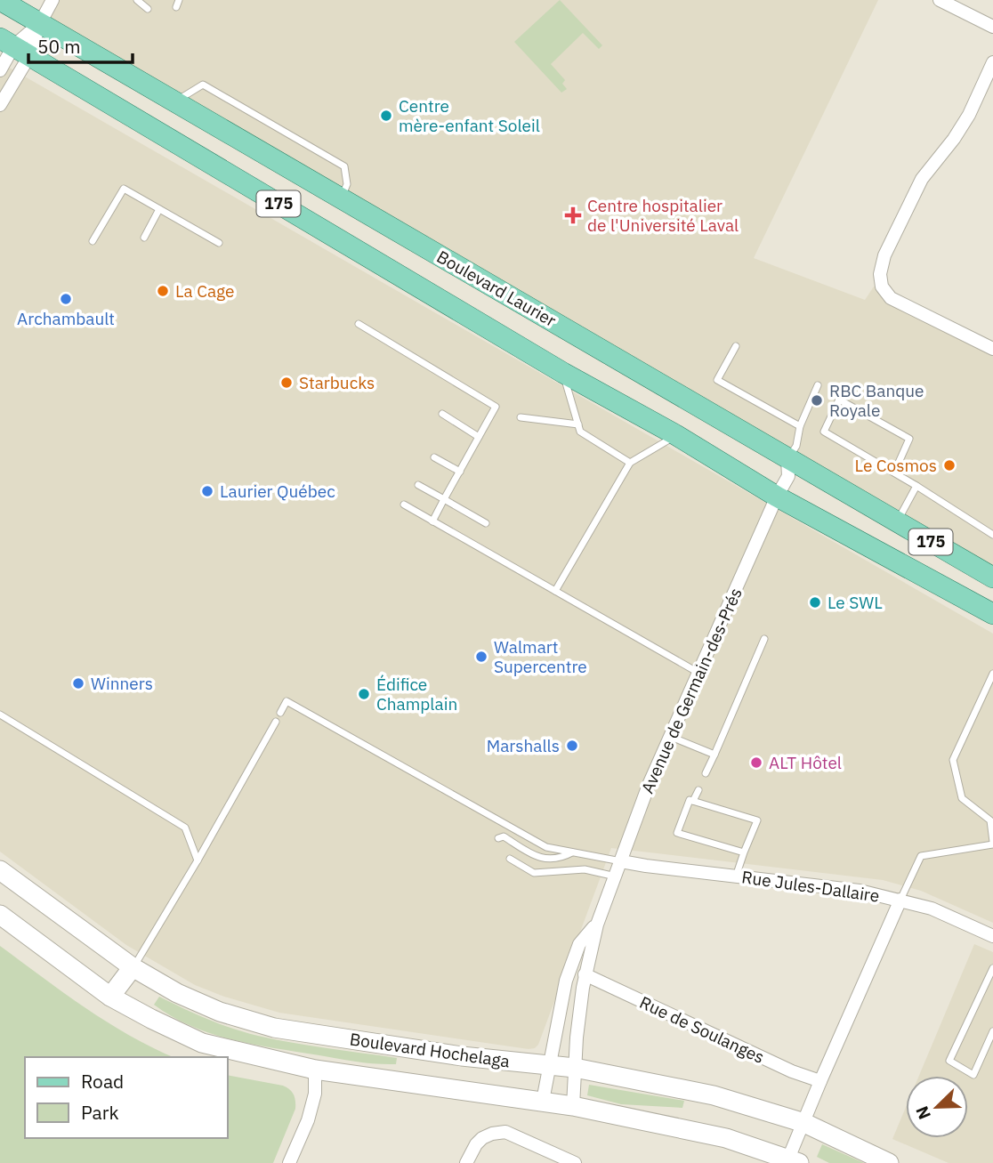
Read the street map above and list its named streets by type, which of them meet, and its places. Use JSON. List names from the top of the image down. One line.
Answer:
{"streets":{"main road":["175","Boulevard Laurier","Boulevard Hochelaga"],"street":["Avenue de Germain-des-Prés","Rue Jules-Dallaire","Rue de Soulanges"]},"crossings":[["175","Avenue de Germain-des-Prés"],["Boulevard Laurier","Avenue de Germain-des-Prés"],["Avenue de Germain-des-Prés","Rue Jules-Dallaire"],["Avenue de Germain-des-Prés","Rue de Soulanges"],["Avenue de Germain-des-Prés","Boulevard Hochelaga"]],"places":{"other":["Centre mère-enfant Soleil","La Cage","Archambault","Starbucks","RBC Banque Royale","Le Cosmos","Laurier Québec","Le SWL","Walmart Supercentre","Winners","Édifice Champlain","Marshalls","ALT Hôtel"],"health":["Centre hospitalier de l'Université Laval"]},"legend":["Road","Park"],"scale_bar":"50 m","north":"bottom left"}
